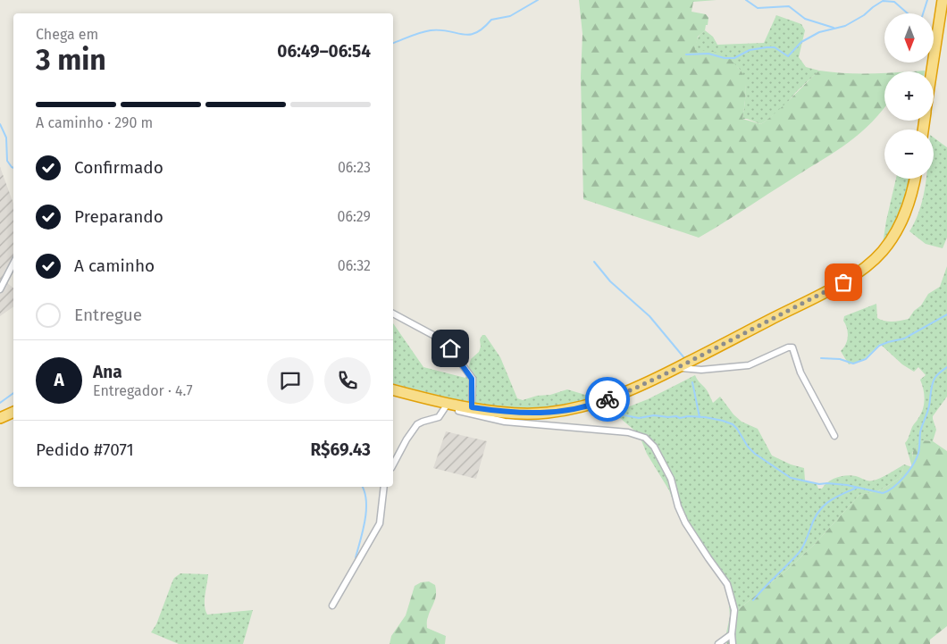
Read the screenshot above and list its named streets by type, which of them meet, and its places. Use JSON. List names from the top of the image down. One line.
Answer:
{"north":"bottom","page":{"map_buttons":["+","−"],"heading":["3 min","Chega em","06:49–06:54"],"panel":["Ana","Entregador · 4.7","Pedido #7071","R$69.43"],"bar":"A caminho · 290 m","list":[["Confirmado","06:23"],["Preparando","06:29"],["A caminho","06:32"],"Entregue"],"round":"A"}}
